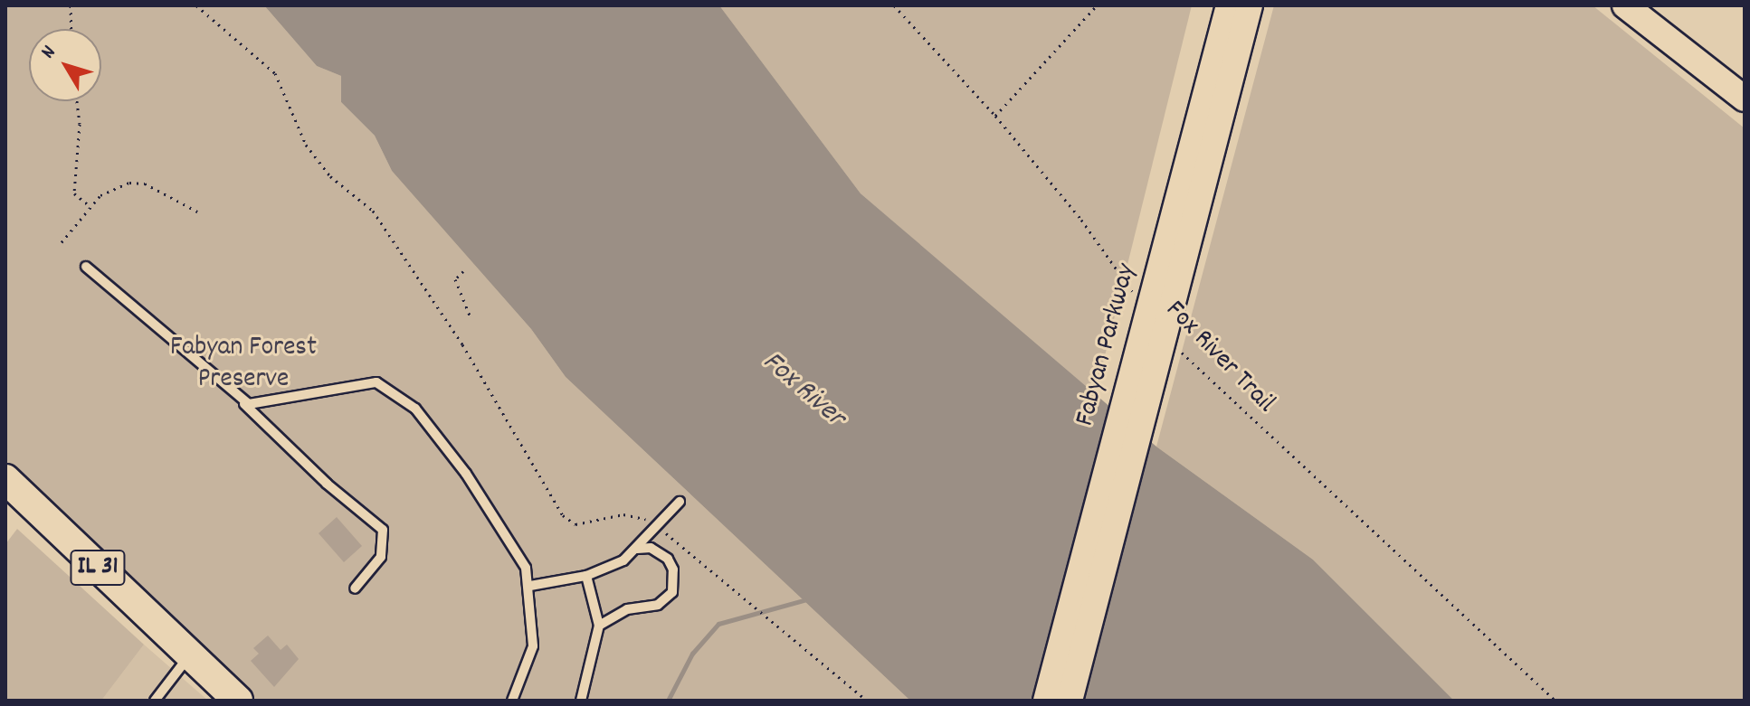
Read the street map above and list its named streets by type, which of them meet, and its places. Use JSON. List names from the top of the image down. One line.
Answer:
{"streets":{"main road":["Fabyan Parkway","IL 31"],"path":["Fox River Trail"]},"water":["Fox River"],"parks":["Fabyan Forest Preserve"],"north":"top left"}
